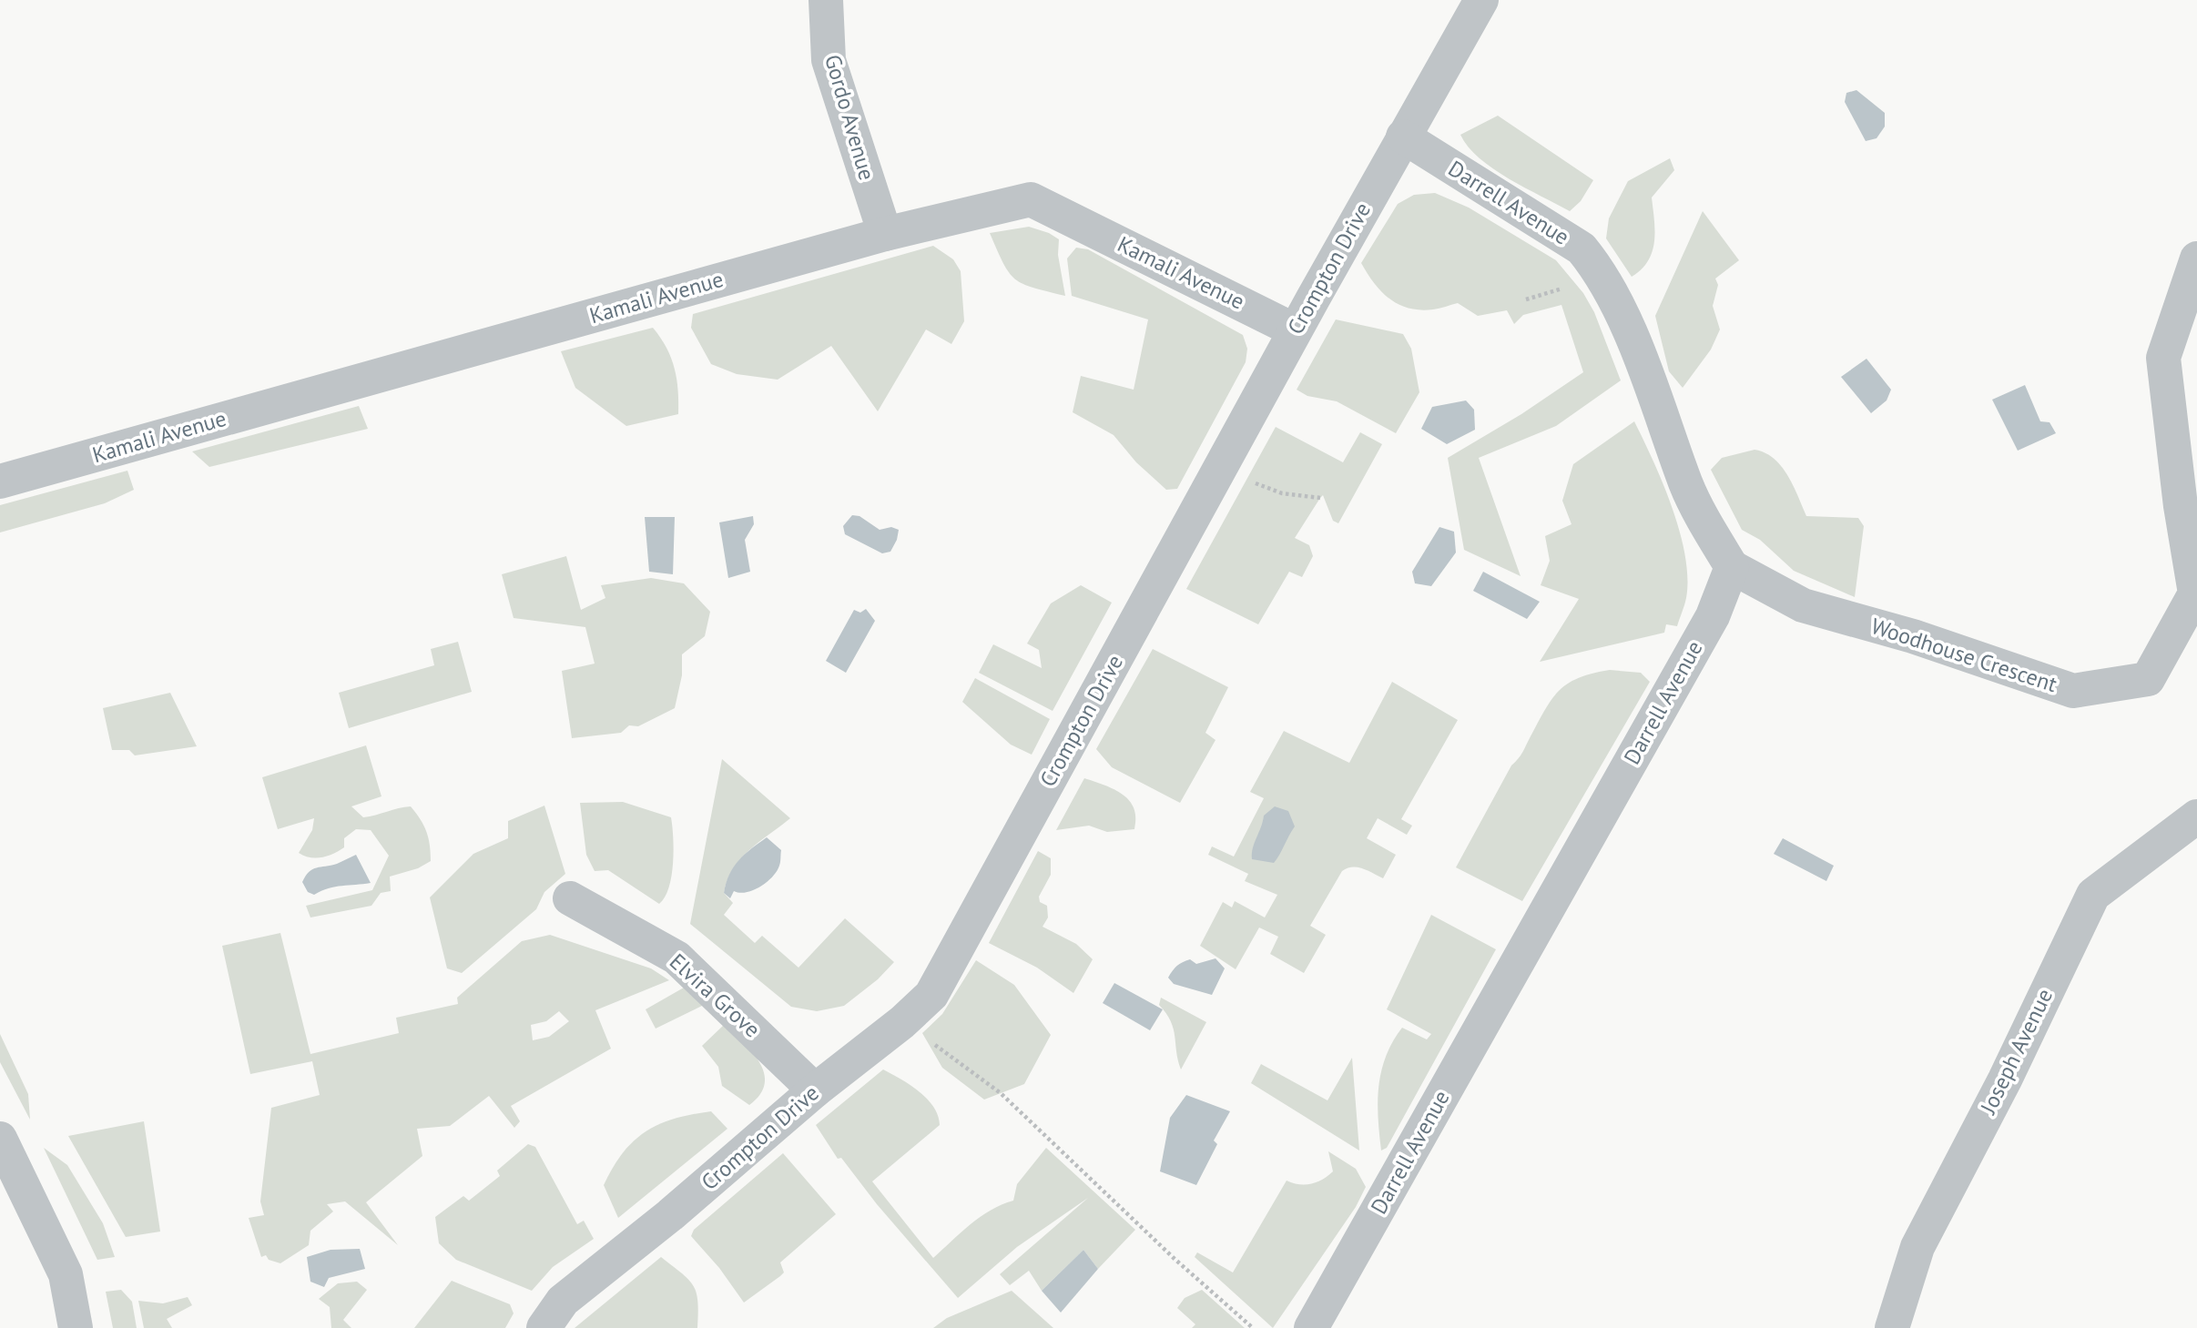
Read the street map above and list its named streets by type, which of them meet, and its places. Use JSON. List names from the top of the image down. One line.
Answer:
{"streets":{"street":["Gordo Avenue","Darrell Avenue","Crompton Drive","Kamali Avenue","Woodhouse Crescent","Elvira Grove","Joseph Avenue"]},"crossings":[["Gordo Avenue","Kamali Avenue"],["Darrell Avenue","Crompton Drive"],["Darrell Avenue","Woodhouse Crescent"],["Crompton Drive","Kamali Avenue"],["Crompton Drive","Elvira Grove"]]}
